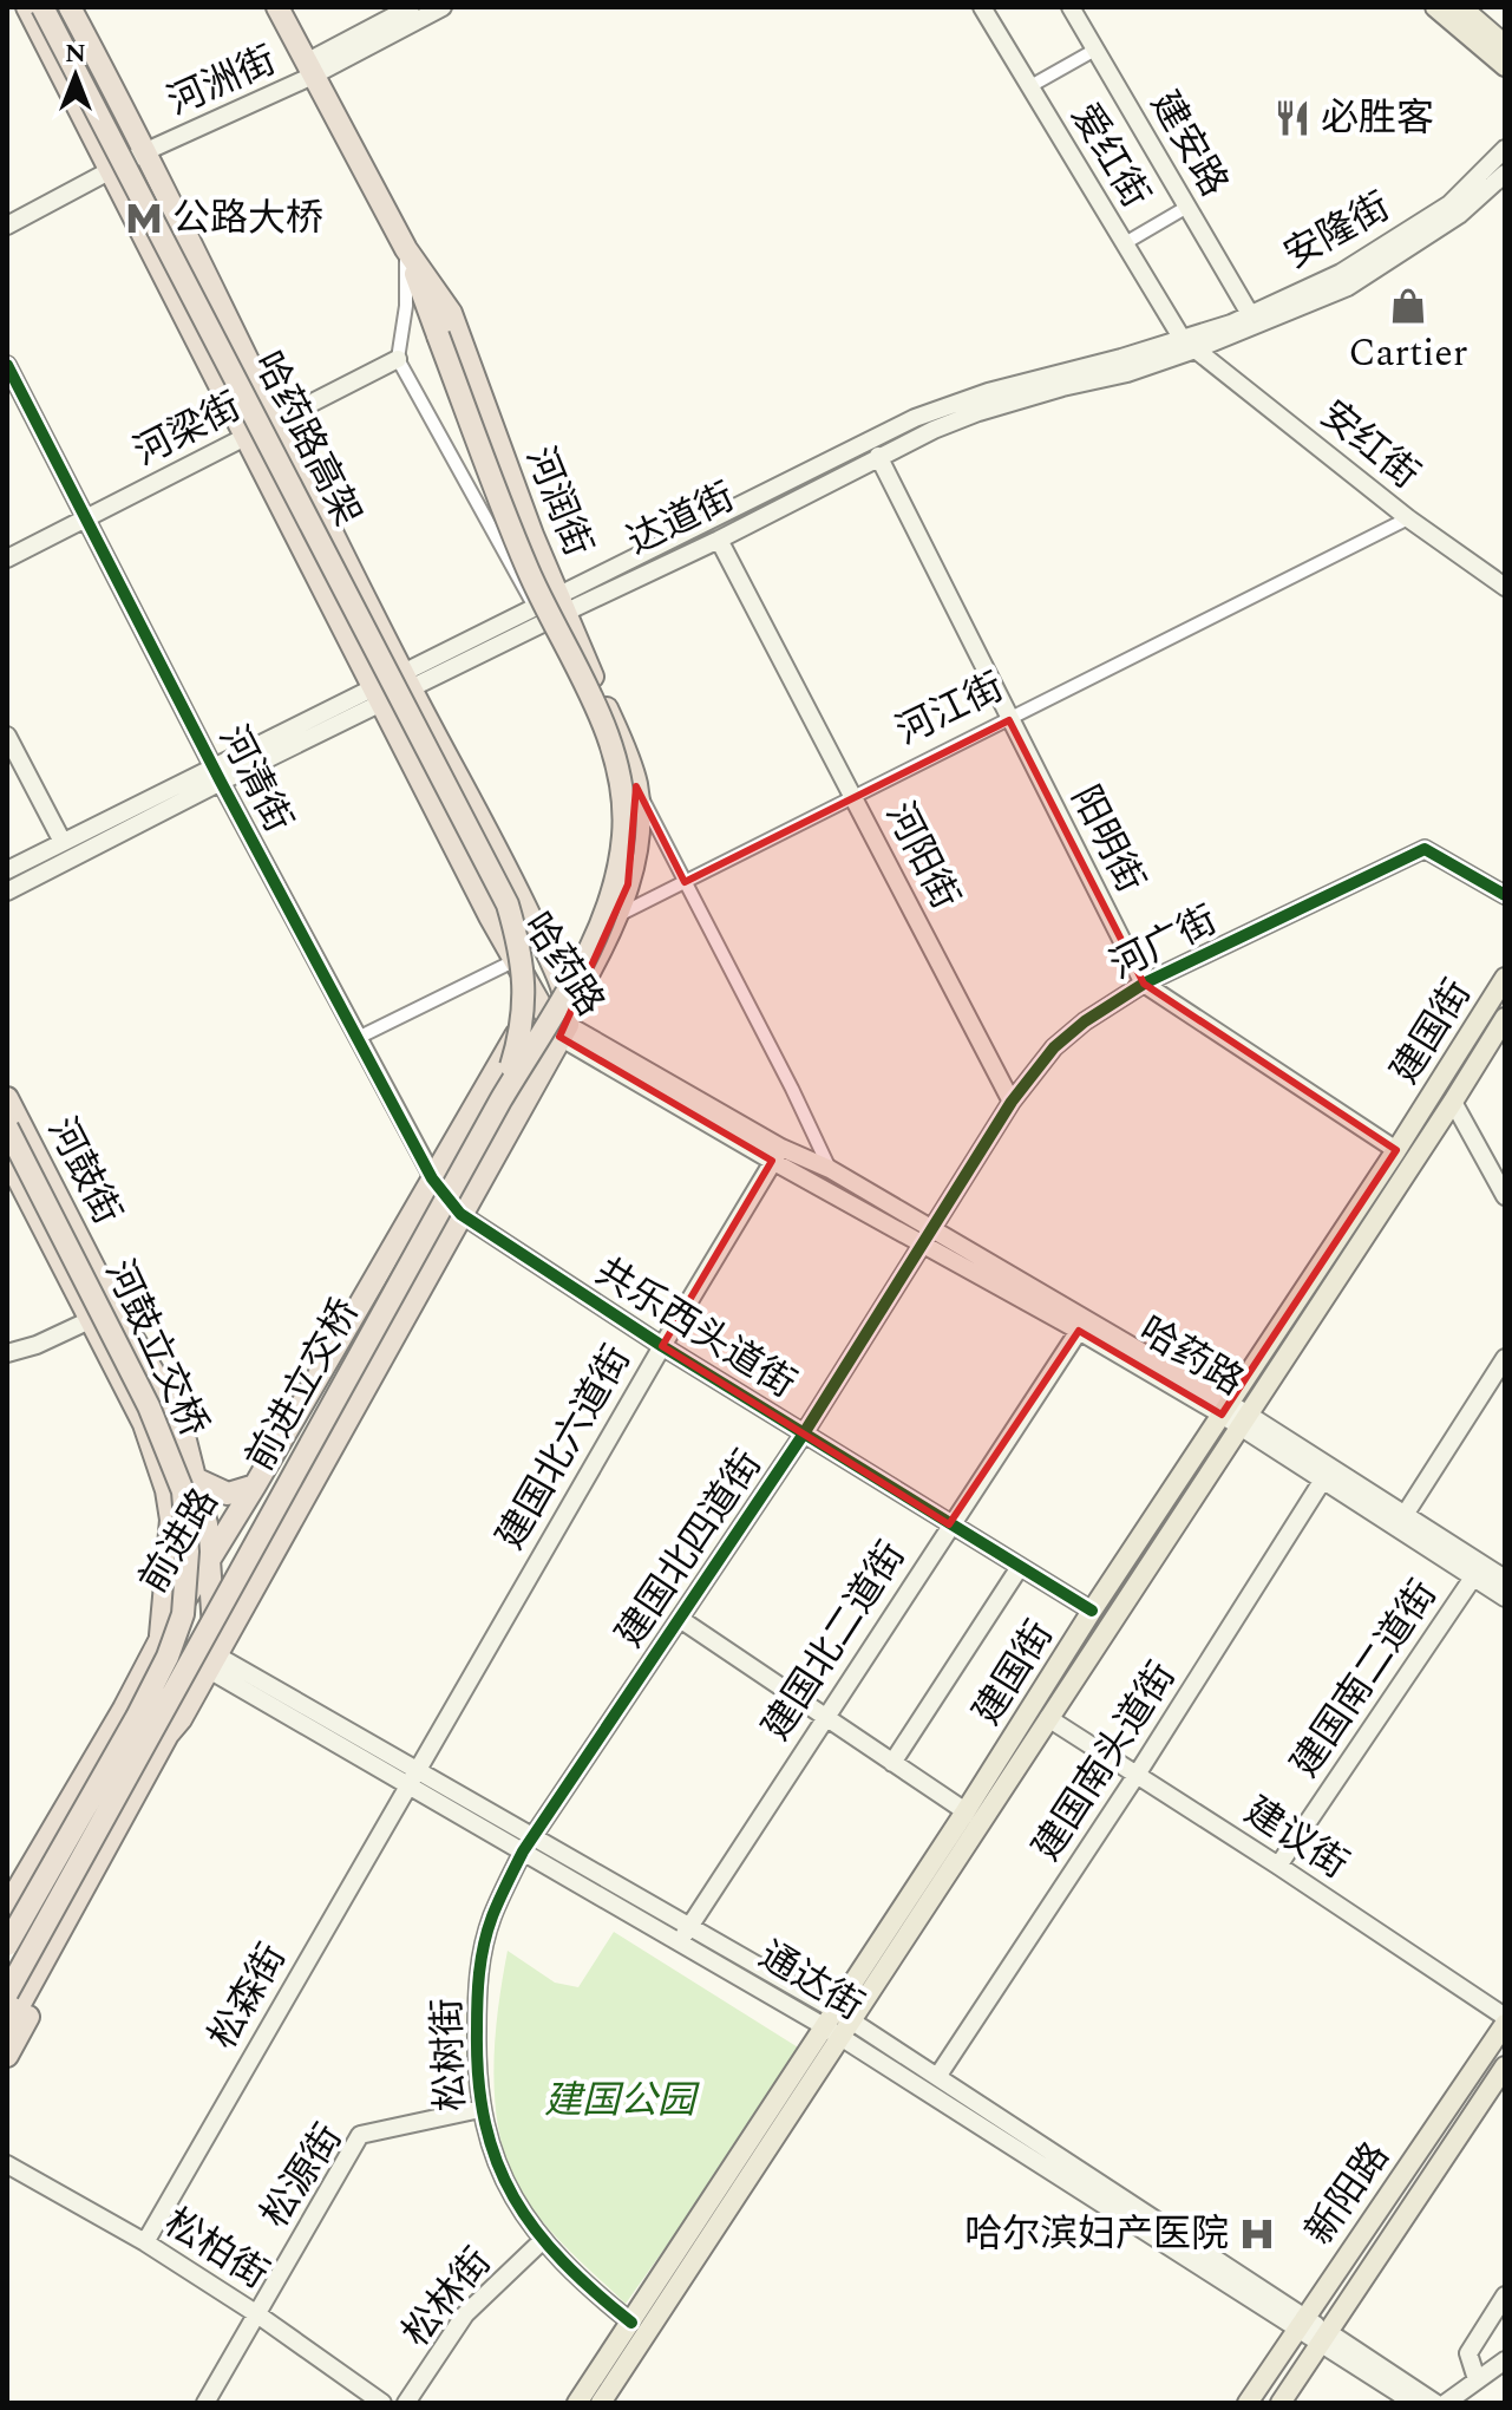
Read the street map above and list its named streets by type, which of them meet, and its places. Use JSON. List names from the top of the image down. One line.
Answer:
{"streets":{"highway":["哈药路高架","河润街","哈药路","河鼓街","河鼓立交桥","前进立交桥","前进路"],"main road":["建国街","新阳路"],"street":["河洲街","建安路","爱红街","安隆街","河梁街","安红街","达道街","河江街","河清街","阳明街","河阳街","河广街","共乐西头道街","建国北六道街","建国北四道街","建国北二道街","建国南二道街","建国南头道街","建议街","通达街","松森街","松树街","松源街","松柏街","松林街"]},"crossings":[["河洲街","河润街"],["河洲街","哈药路"],["建安路","安隆街"],["爱红街","安隆街"],["爱红街","达道街"],["安隆街","安红街"],["安隆街","达道街"],["河梁街","河润街"],["河梁街","河清街"],["河梁街","哈药路"],["哈药路高架","前进立交桥"],["安红街","达道街"],["安红街","河江街"],["河润街","达道街"],["河润街","河江街"],["河润街","哈药路"],["河润街","前进立交桥"],["达道街","河清街"],["达道街","阳明街"],["达道街","河阳街"],["达道街","哈药路"],["河江街","阳明街"],["河江街","河阳街"],["河清街","共乐西头道街"],["河清街","前进路"],["阳明街","河广街"],["阳明街","建国街"],["河阳街","河广街"],["河广街","哈药路"],["河广街","建国北四道街"],["哈药路","建国街"],["哈药路","建国北六道街"],["哈药路","前进路"],["哈药路","建国北四道街"],["哈药路","建国北二道街"],["哈药路","建国南二道街"],["哈药路","建国南头道街"],["建国街","共乐西头道街"],["建国街","建议街"],["建国街","通达街"],["建国街","松树街"],["河鼓街","前进路"],["河鼓街","通达街"],["共乐西头道街","建国北六道街"],["共乐西头道街","建国北四道街"],["共乐西头道街","建国北二道街"],["建国北六道街","通达街"],["建国北六道街","松森街"],["前进路","通达街"],["建国北四道街","通达街"],["建国北四道街","松树街"],["建国北二道街","通达街"],["建国南二道街","建议街"],["建国南头道街","建议街"],["建国南头道街","通达街"],["建议街","新阳路"],["通达街","松森街"],["通达街","松树街"],["通达街","新阳路"],["松森街","松柏街"],["松树街","松源街"],["松树街","松林街"],["松源街","松柏街"]],"parks":["建国公园"],"places":{"restaurant":["必胜客"],"metro station":["公路大桥"],"shop":["Cartier"],"hospital":["哈尔滨妇产医院"]},"north":"top"}
